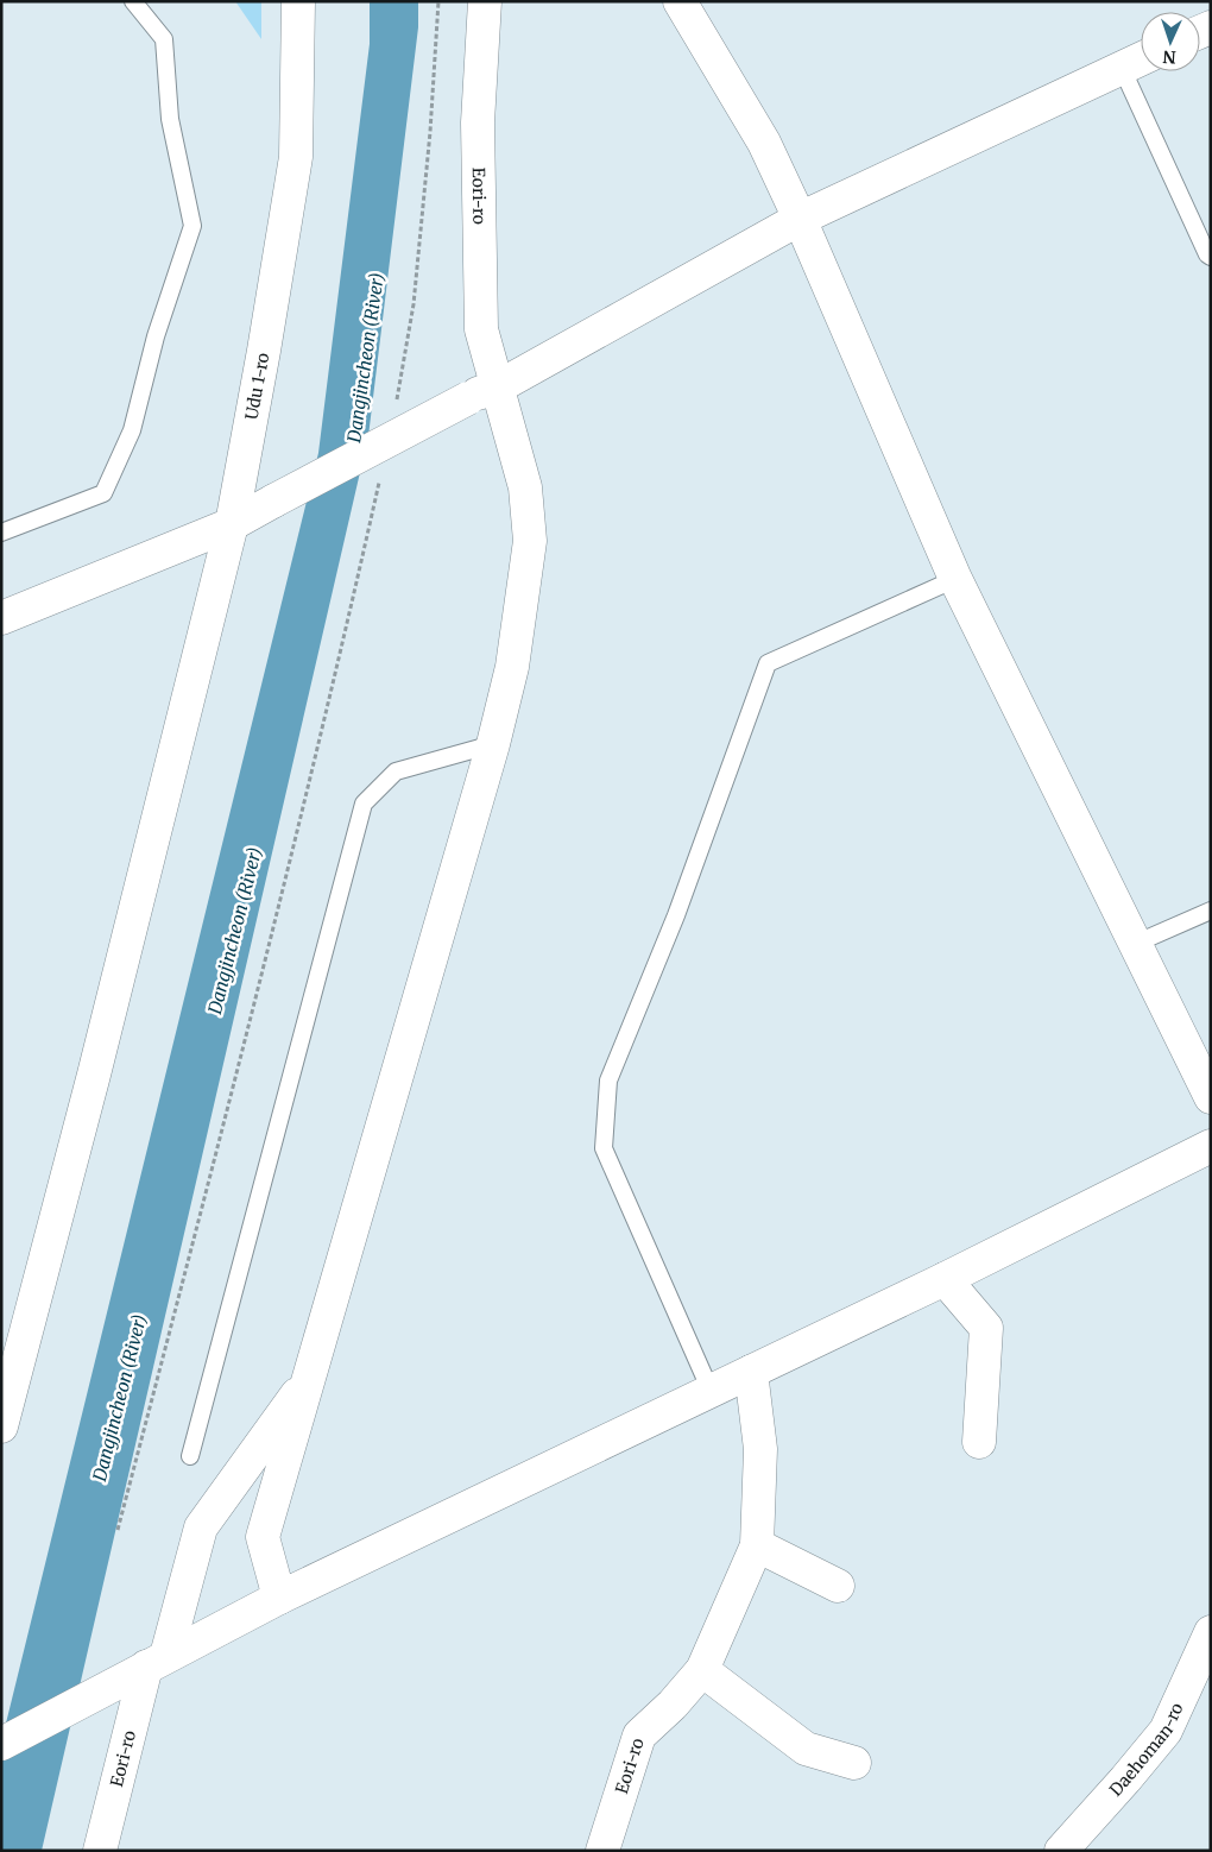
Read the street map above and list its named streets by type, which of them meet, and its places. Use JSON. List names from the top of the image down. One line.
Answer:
{"streets":{"street":["Eori-ro","Udu 1-ro","Daehoman-ro"]},"water":["Dangjincheon (River)"],"north":"bottom"}
